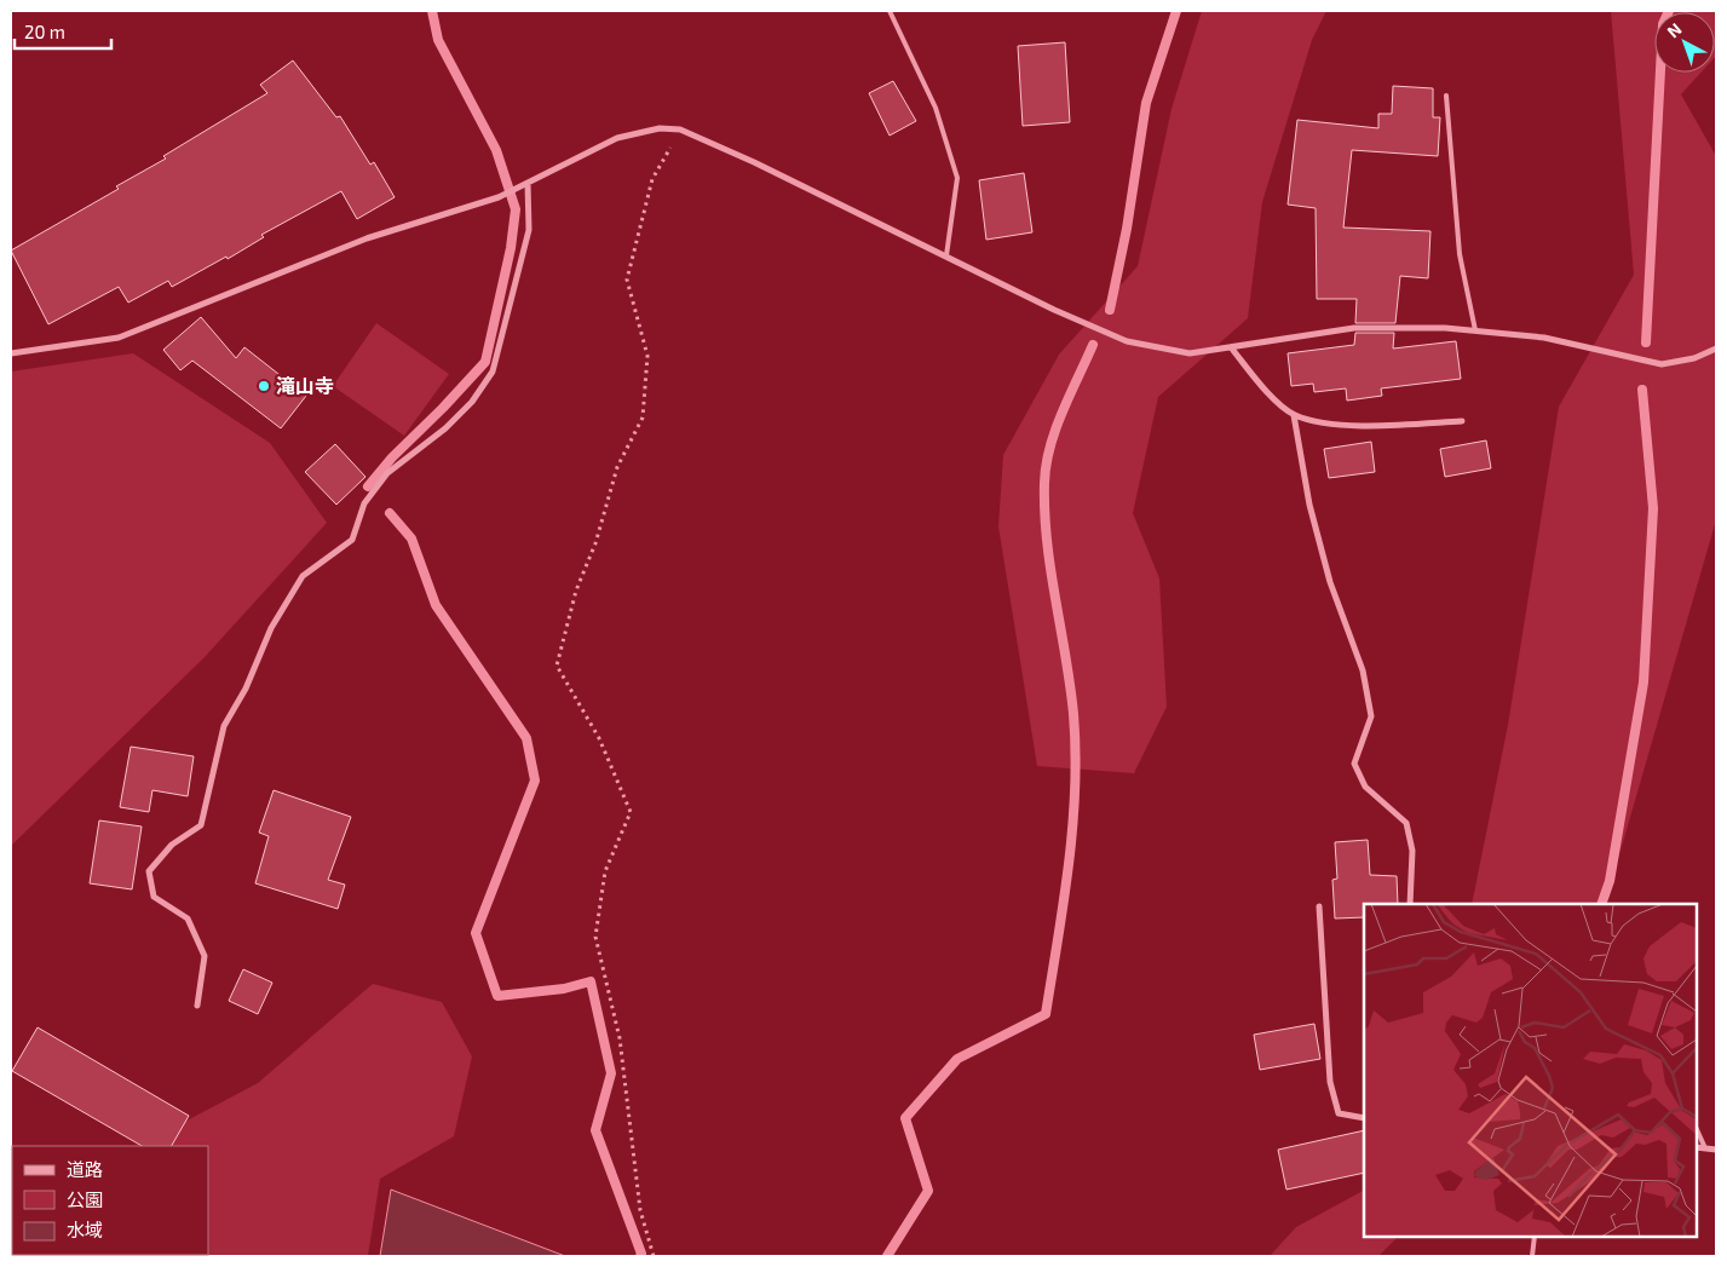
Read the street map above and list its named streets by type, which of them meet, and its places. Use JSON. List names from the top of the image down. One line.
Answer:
{"places":["滝山寺"],"legend":["道路","公園","水域"],"scale_bar":"20 m","north":"top left"}
